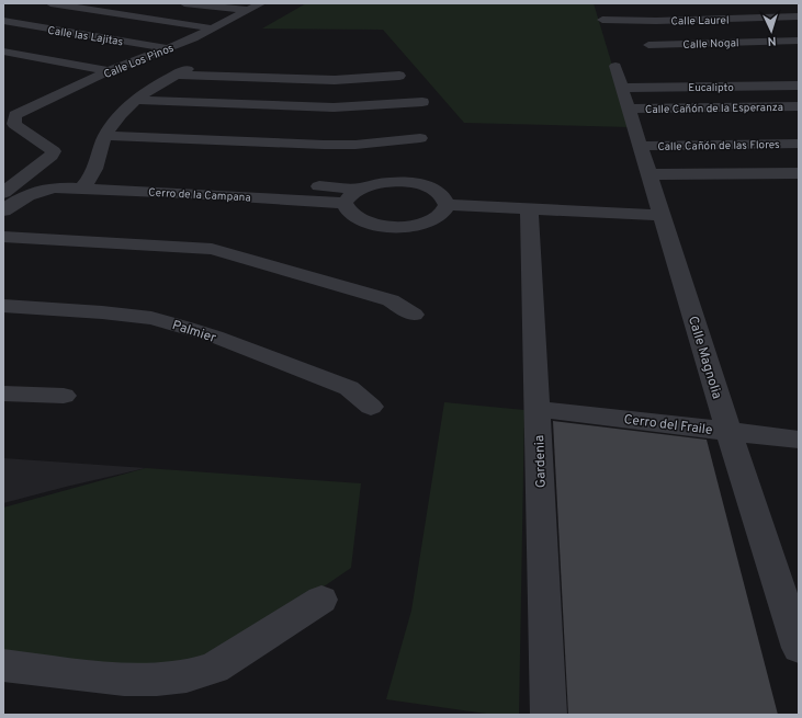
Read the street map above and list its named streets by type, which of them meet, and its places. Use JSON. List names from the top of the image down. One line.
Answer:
{"streets":{"street":["Calle Laurel","Calle las Lajitas","Calle Nogal","Calle Los Pinos","Eucalipto","Calle Cañón de la Esperanza","Calle Cañón de las Flores","Cerro de la Campana","Palmier","Calle Magnolia","Cerro del Fraile","Gardenia"]},"crossings":[["Calle las Lajitas","Calle Los Pinos"],["Eucalipto","Calle Cañón de la Esperanza"],["Eucalipto","Calle Magnolia"],["Calle Cañón de la Esperanza","Calle Magnolia"],["Calle Cañón de las Flores","Calle Magnolia"],["Calle Magnolia","Cerro del Fraile"],["Cerro del Fraile","Gardenia"]],"north":"bottom"}
